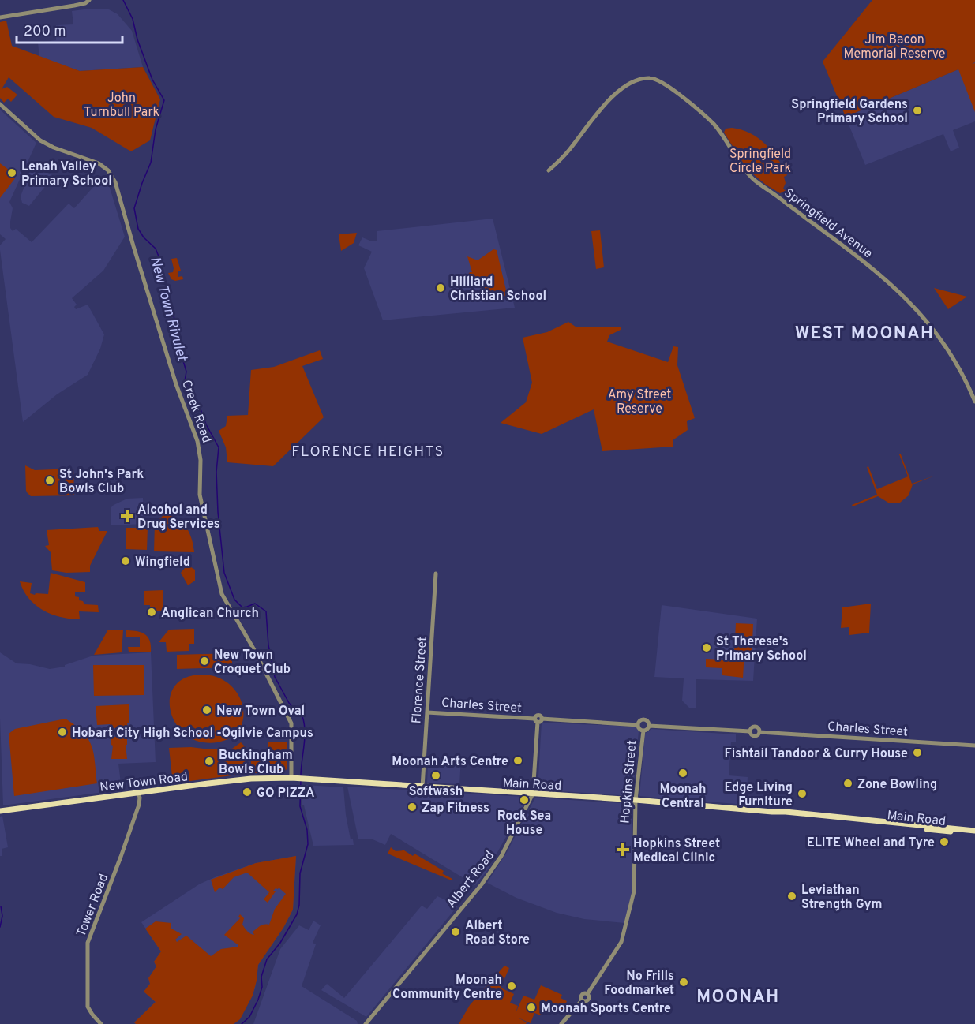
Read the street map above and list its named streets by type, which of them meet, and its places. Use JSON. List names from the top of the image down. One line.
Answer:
{"streets":{"main road":["New Town Road","Main Road"],"street":["Springfield Avenue","Creek Road","Florence Street","Charles Street","Hopkins Street","Albert Road","Tower Road"]},"crossings":[["Creek Road","New Town Road"],["Creek Road","Main Road"],["Florence Street","Charles Street"],["Florence Street","Main Road"],["Charles Street","Hopkins Street"],["Charles Street","Albert Road"],["New Town Road","Main Road"],["New Town Road","Tower Road"],["Hopkins Street","Main Road"],["Main Road","Albert Road"]],"districts":["WEST MOONAH","FLORENCE HEIGHTS","MOONAH"],"water":["New Town Rivulet"],"parks":["Jim Bacon Memorial Reserve","John Turnbull Park","Springfield Circle Park","Amy Street Reserve"],"places":{"other":["Springfield Gardens Primary School","Lenah Valley Primary School","Hilliard Christian School","St John's Park Bowls Club","Wingfield","Anglican Church","St Therese's Primary School","New Town Croquet Club","New Town Oval","Hobart City High School -Ogilvie Campus","Fishtail Tandoor & Curry House","Moonah Arts Centre","Buckingham Bowls Club","Moonah Central","Softwash","Zone Bowling","GO PIZZA","Edge Living Furniture","Rock Sea House","Zap Fitness","ELITE Wheel and Tyre","Leviathan Strength Gym","Albert Road Store","No Frills Foodmarket","Moonah Community Centre","Moonah Sports Centre"],"health":["Alcohol and Drug Services","Hopkins Street Medical Clinic"]},"scale_bar":"200 m"}
